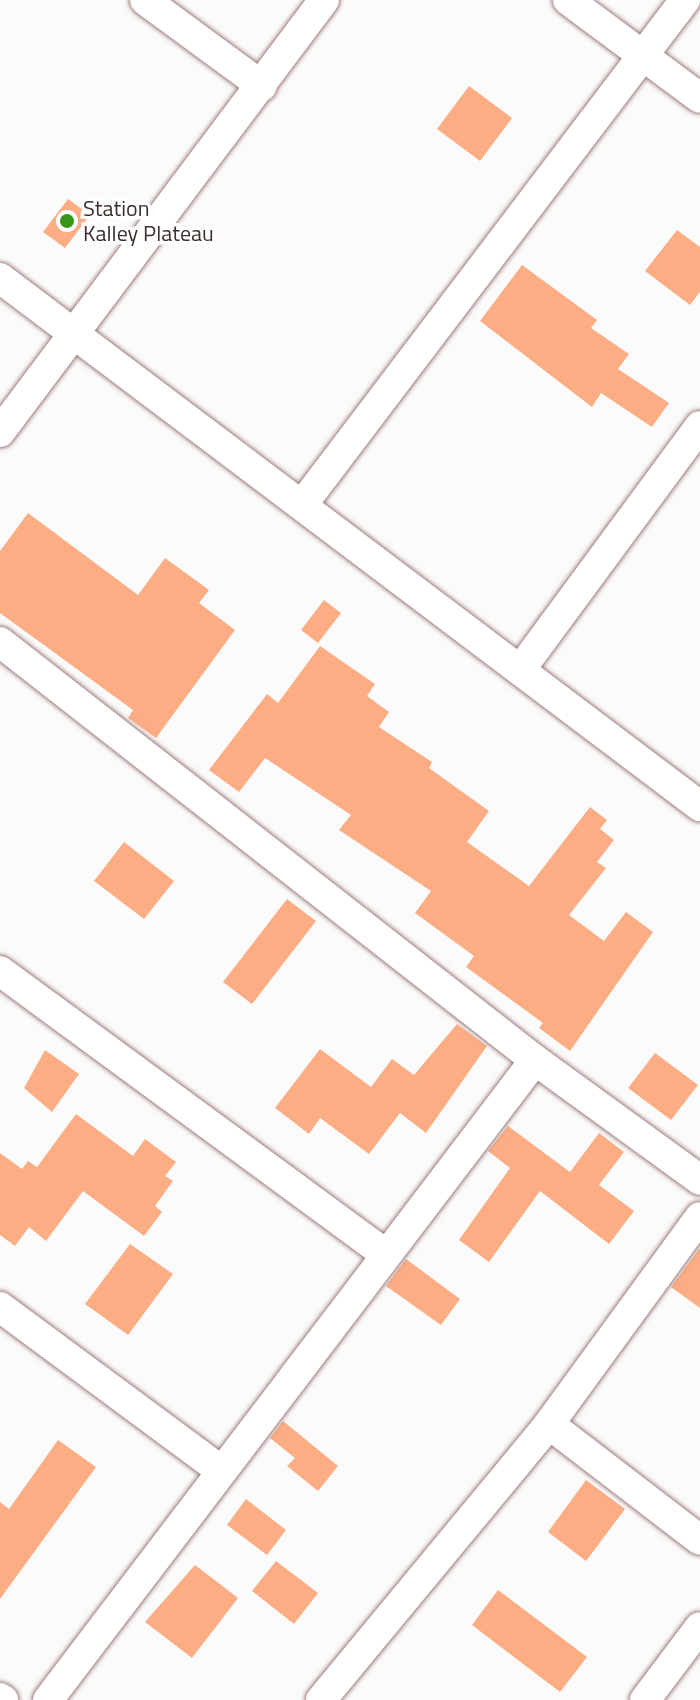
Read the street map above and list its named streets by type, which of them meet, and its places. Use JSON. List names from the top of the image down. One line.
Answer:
{"places":["Station Kalley Plateau"]}
